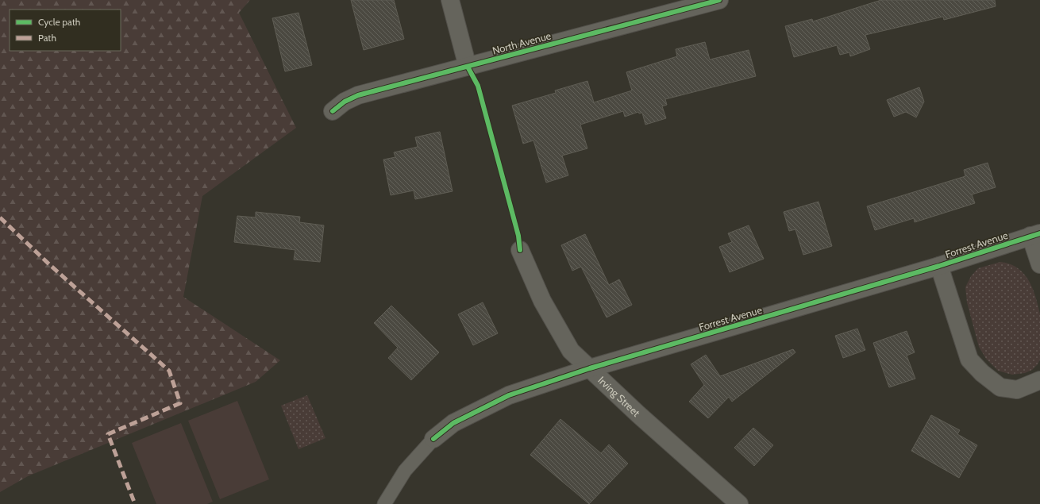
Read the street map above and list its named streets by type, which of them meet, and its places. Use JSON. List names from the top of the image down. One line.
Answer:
{"streets":{"street":["North Avenue","Forrest Avenue","Irving Street"]},"crossings":[["Forrest Avenue","Irving Street"]],"legend":["Cycle path","Path"]}
